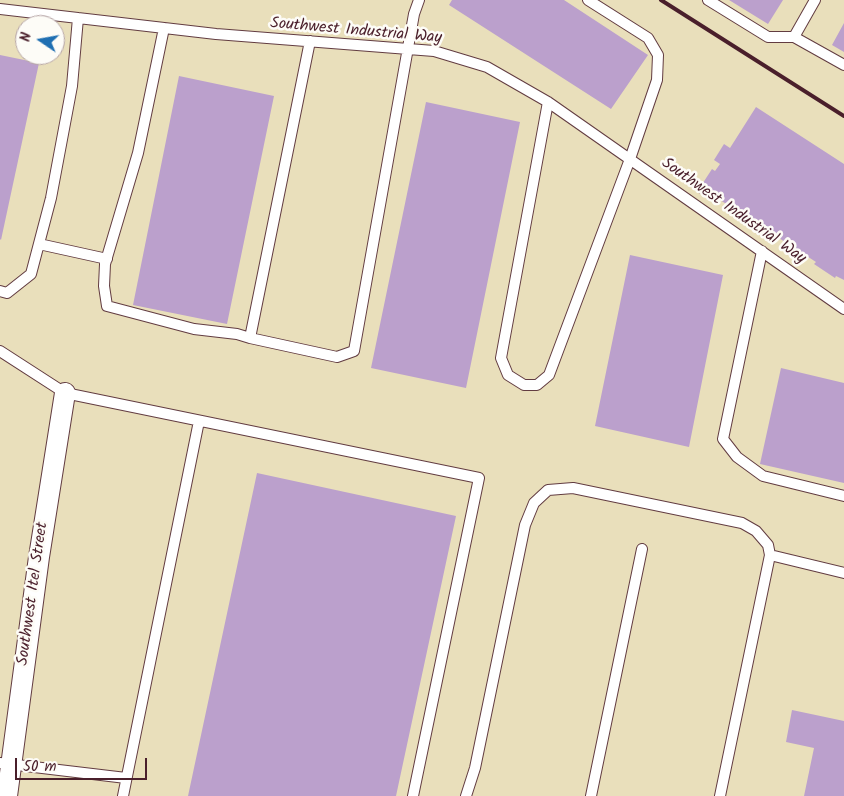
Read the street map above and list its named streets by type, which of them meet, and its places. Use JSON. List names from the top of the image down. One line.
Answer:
{"streets":{"street":["Southwest Itel Street"],"lane":["Southwest Industrial Way"]},"scale_bar":"50 m","north":"left"}
